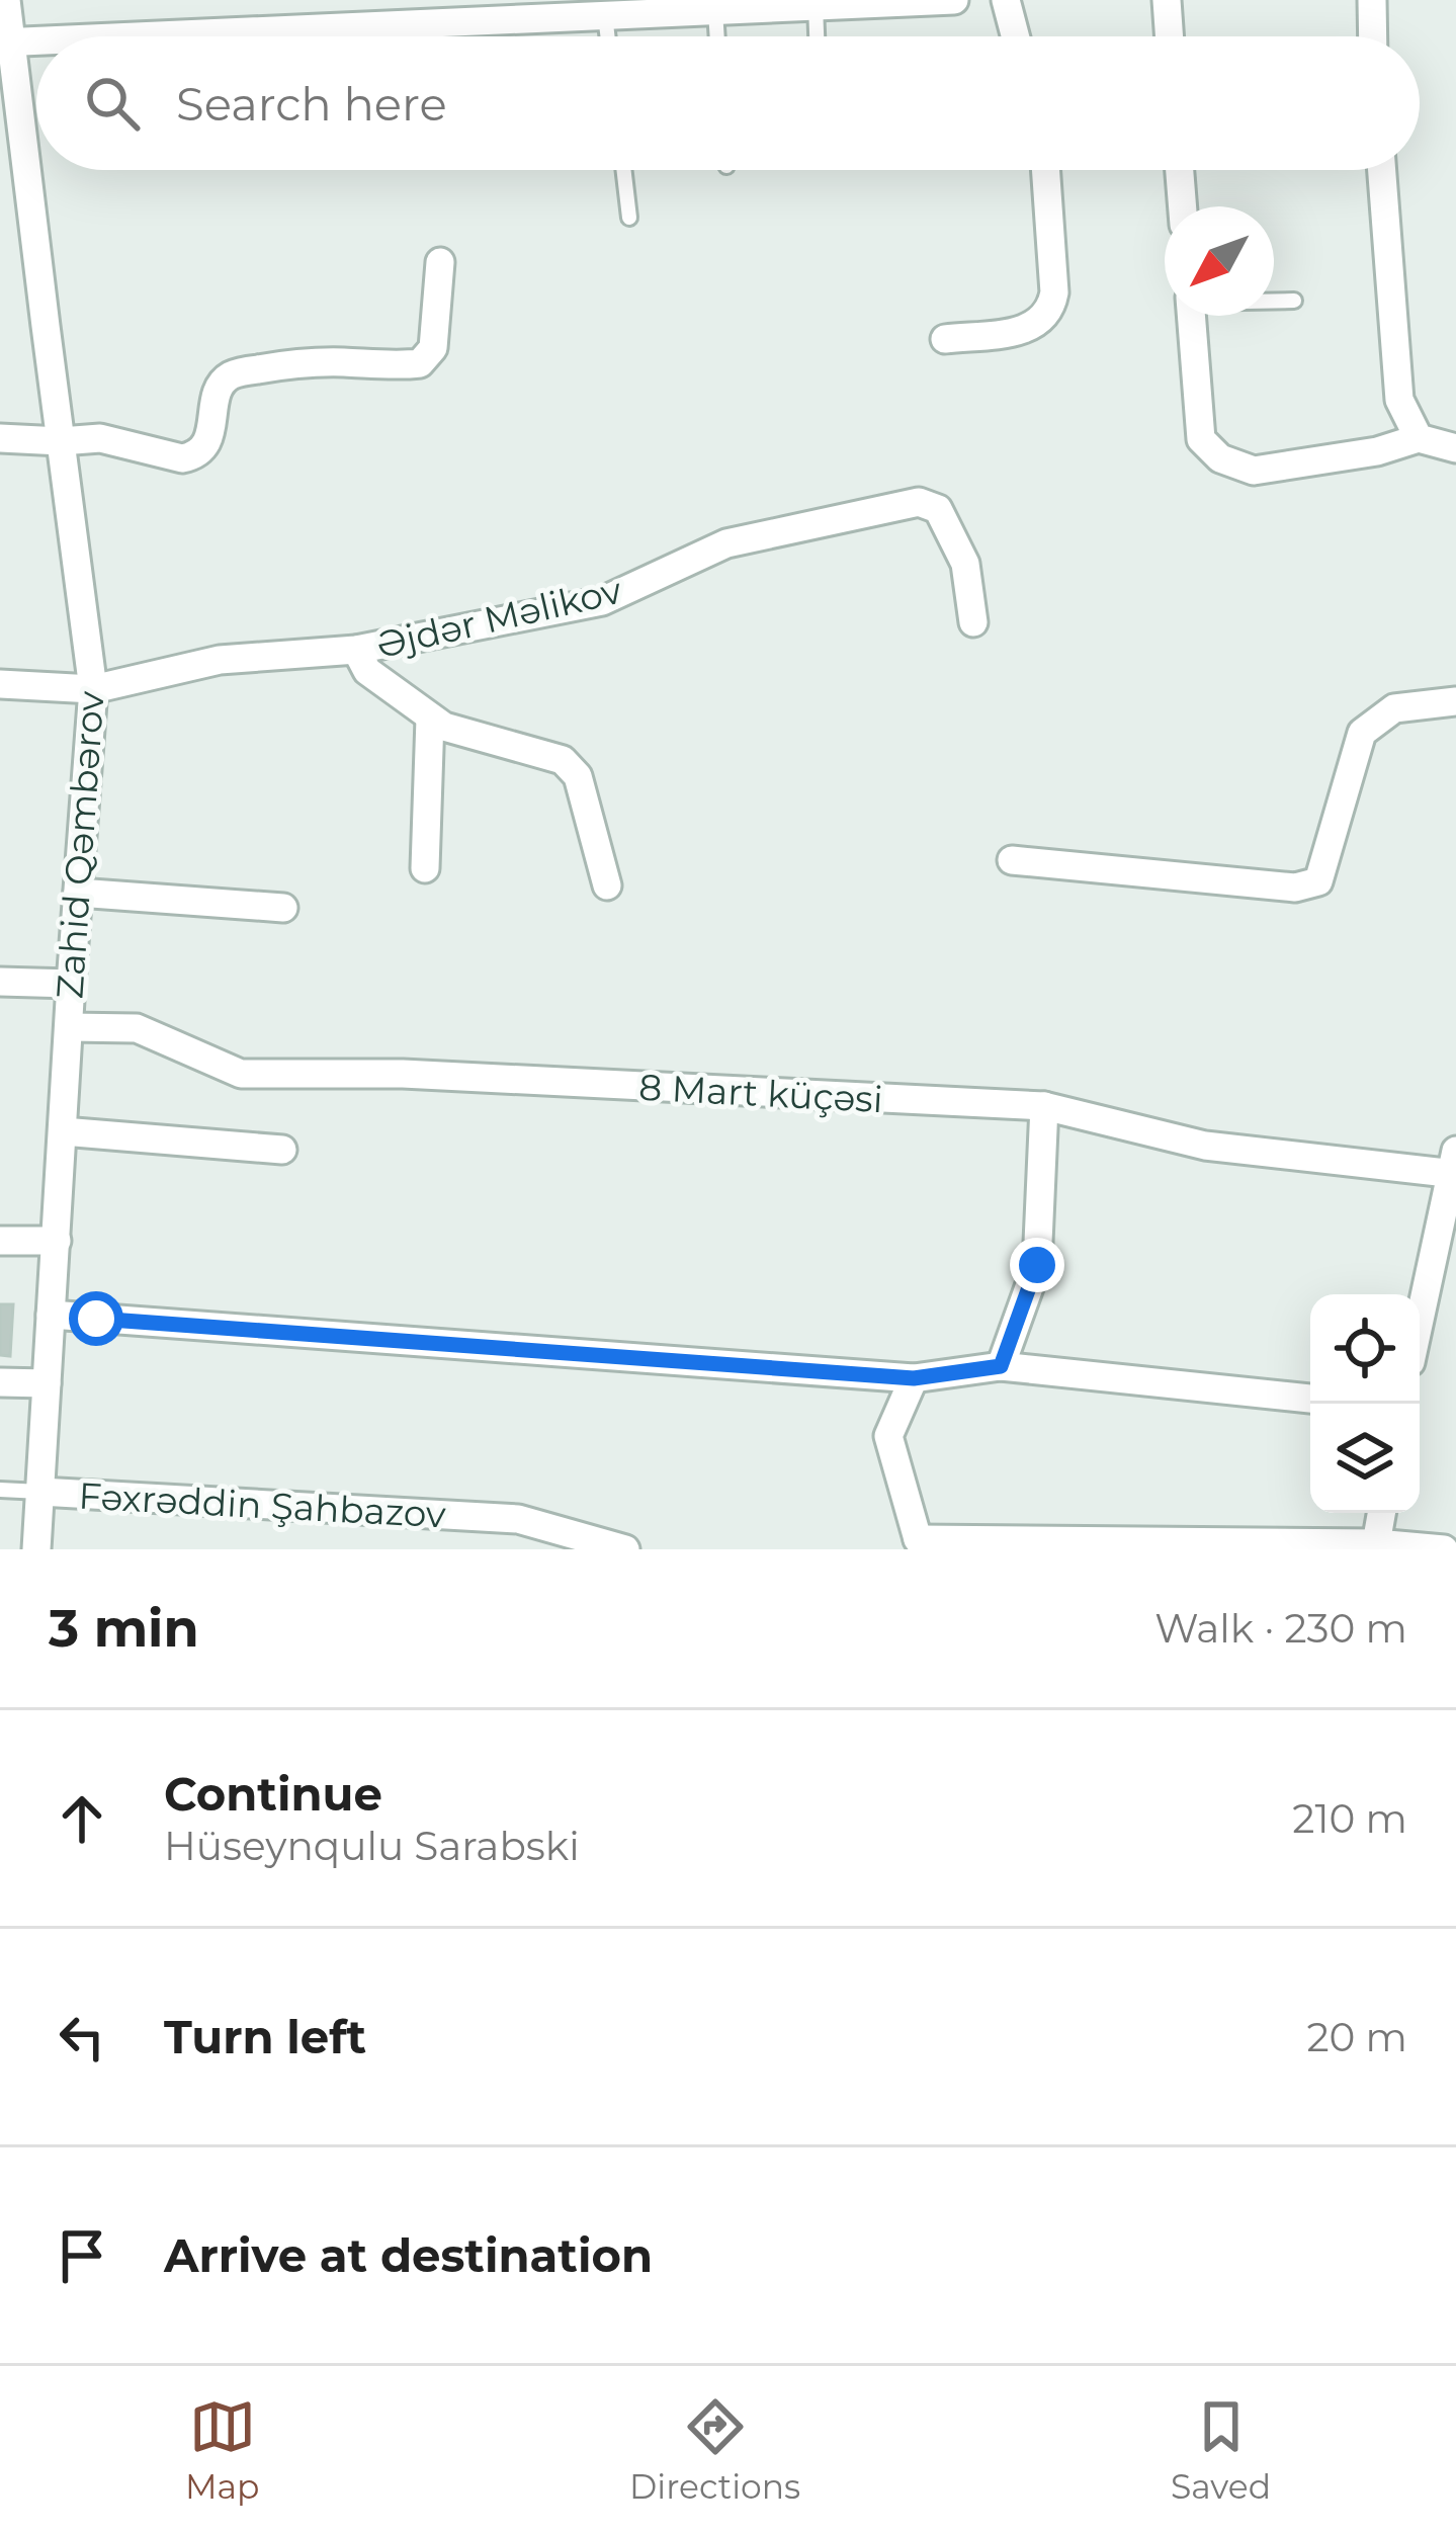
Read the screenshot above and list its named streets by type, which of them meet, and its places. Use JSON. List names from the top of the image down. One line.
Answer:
{"streets":{"street":["Əjdər Məlikov","Zahid Qəmbərov","8 Mart küçəsi","Fəxrəddin Şahbazov"]},"crossings":[["Əjdər Məlikov","Zahid Qəmbərov"],["Zahid Qəmbərov","8 Mart küçəsi"],["Zahid Qəmbərov","Fəxrəddin Şahbazov"]],"north":"bottom left","page":{"search":"Search here","heading":["3 min","Walk · 230 m"],"list":[["Continue","Hüseynqulu Sarabski","210 m"],["Turn left","20 m"],"Arrive at destination"],"nav":["Map","Directions","Saved"]}}
